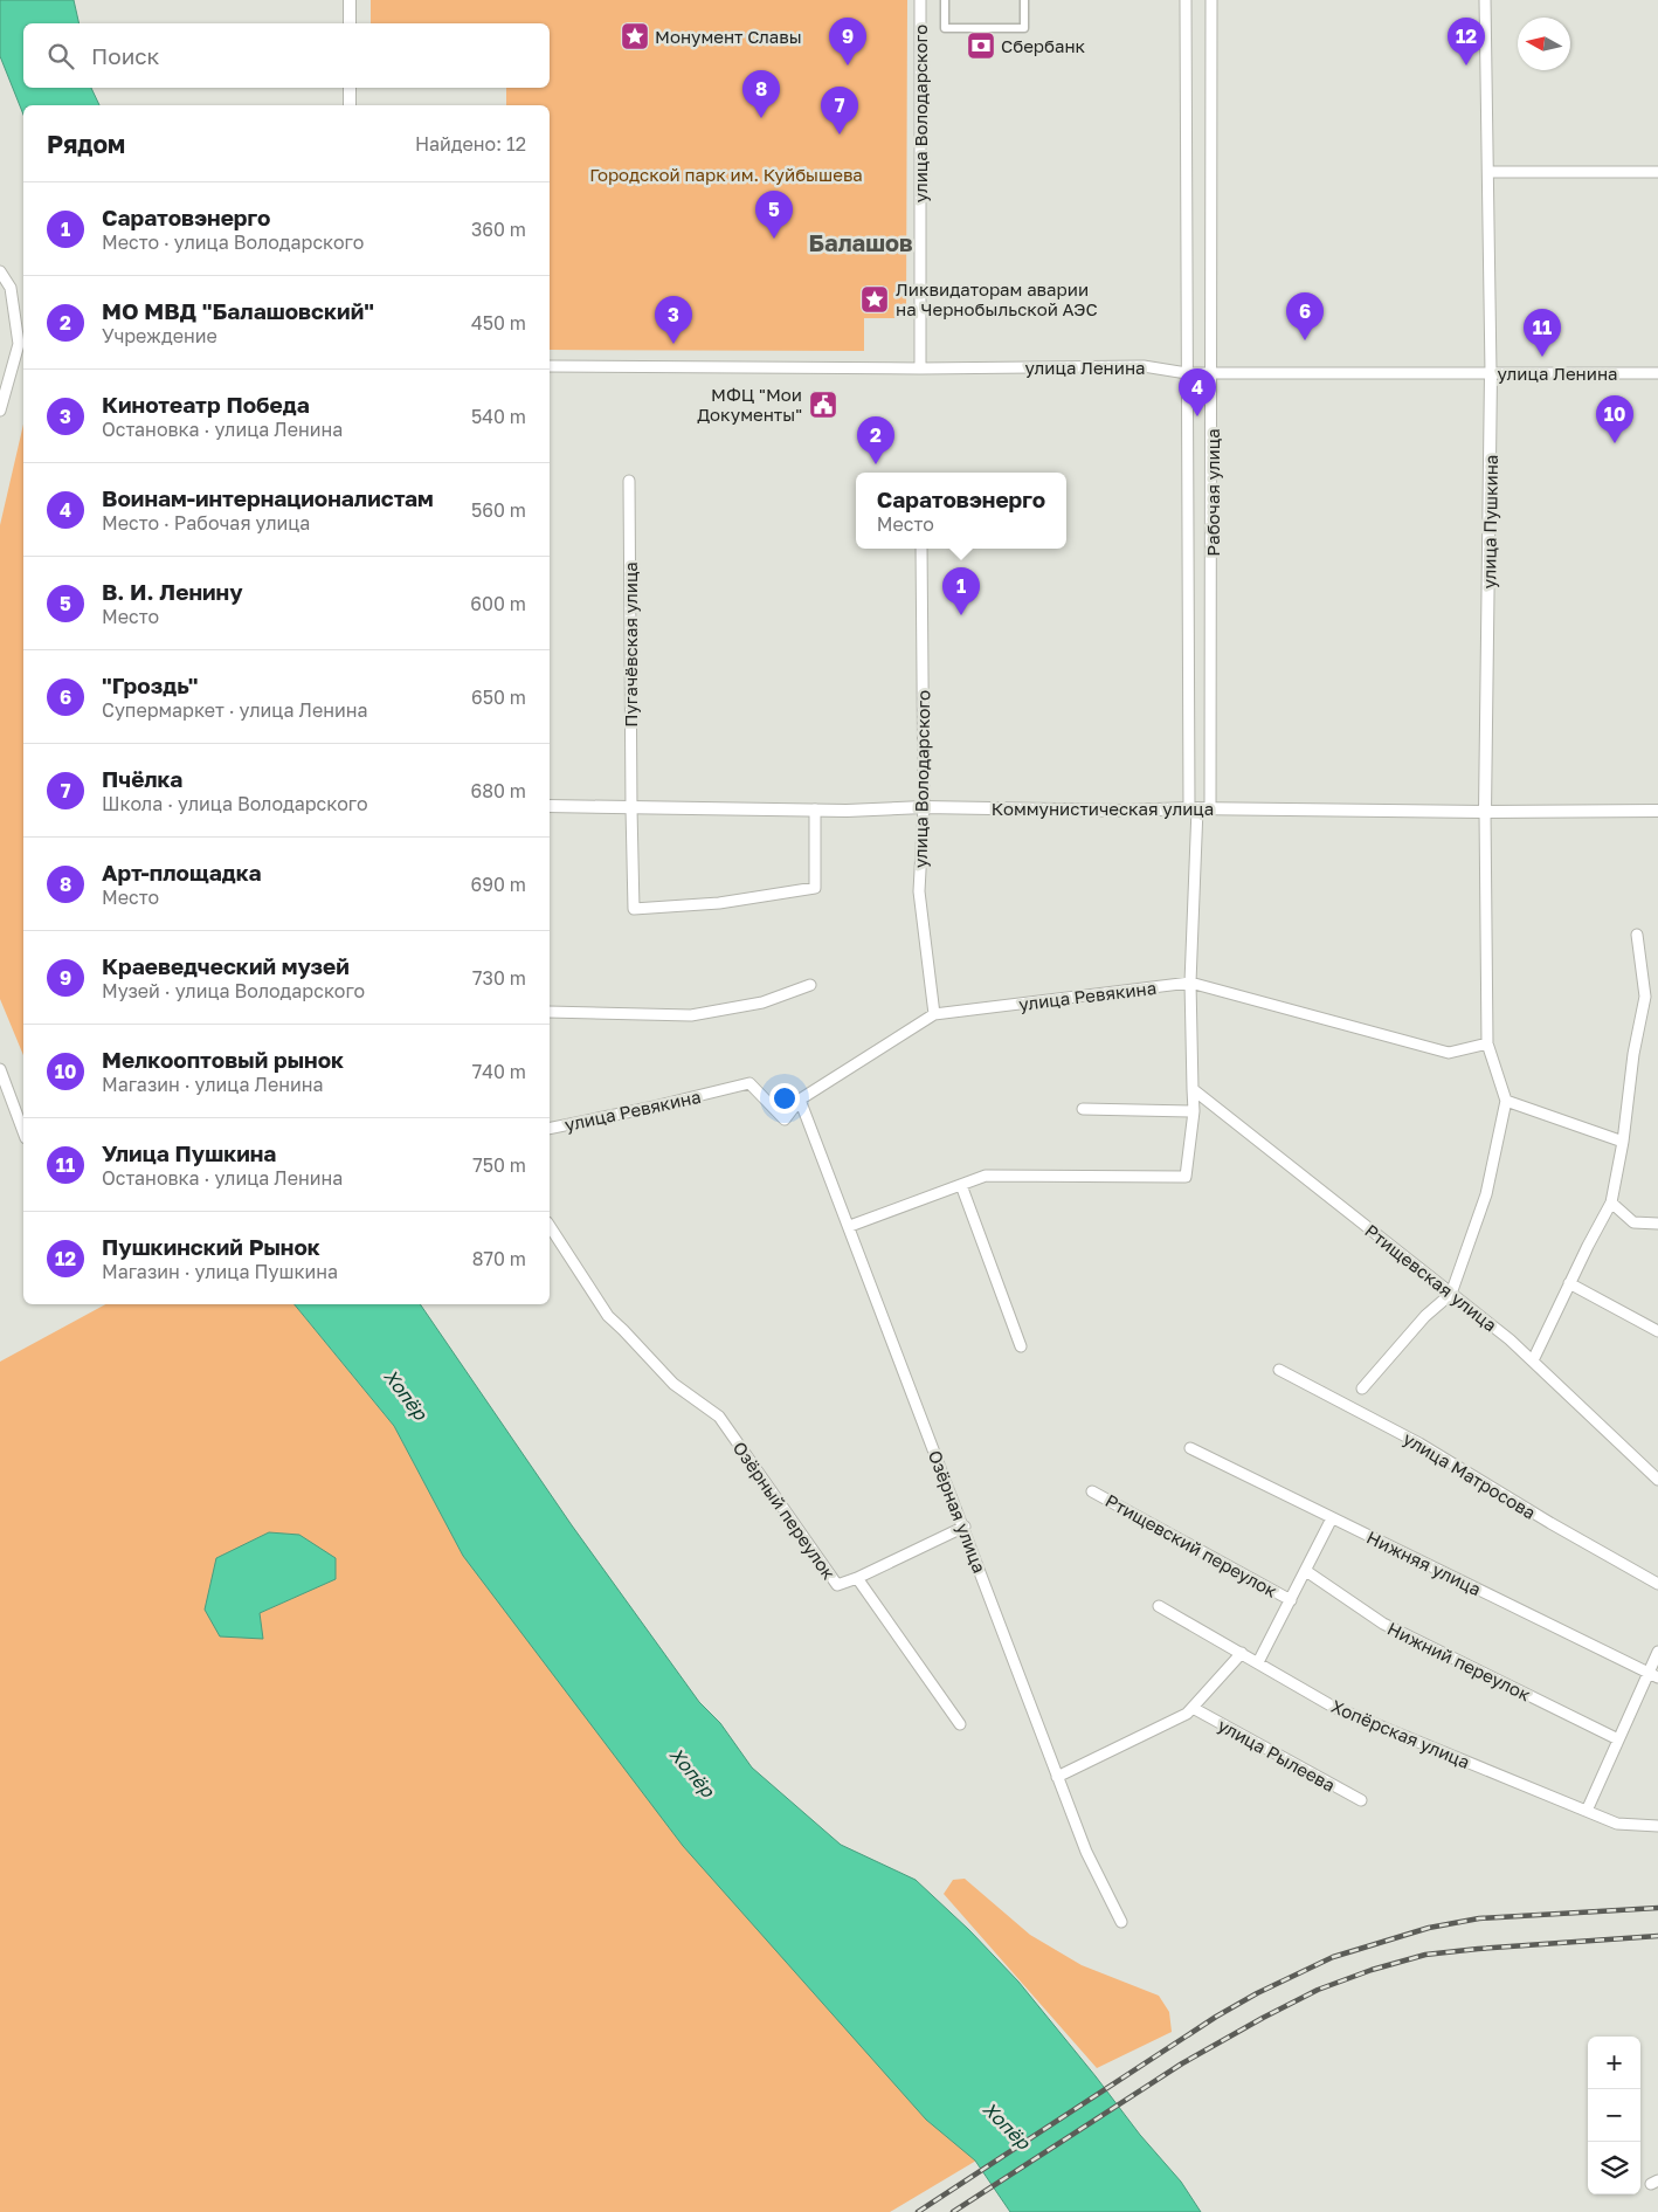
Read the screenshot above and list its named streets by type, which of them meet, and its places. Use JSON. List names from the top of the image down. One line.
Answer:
{"streets":{"street":["улица Володарского","улица Ленина","Рабочая улица","улица Пушкина","Пугачёвская улица","Коммунистическая улица","улица Ревякина","Ртищевская улица","улица Матросова","Озёрный переулок","Озёрная улица","Ртищевский переулок","Нижняя улица","Нижний переулок","Хопёрская улица","улица Рылеева"]},"crossings":[["улица Володарского","улица Ленина"],["улица Володарского","Коммунистическая улица"],["улица Володарского","улица Ревякина"],["улица Ленина","Рабочая улица"],["улица Ленина","улица Пушкина"],["Рабочая улица","Коммунистическая улица"],["улица Пушкина","Коммунистическая улица"],["улица Пушкина","улица Ревякина"],["Пугачёвская улица","Коммунистическая улица"],["улица Ревякина","Озёрная улица"],["Озёрный переулок","Озёрная улица"]],"districts":["Балашов"],"water":["Хопёр"],"parks":["Городской парк им. Куйбышева"],"places":{"place":["Монумент Славы","Ликвидаторам аварии на Чернобыльской АЭС"],"bank":["Сбербанк"],"public building":["МФЦ \"Мои Документы\""]},"north":"left","page":{"pins":["9","12","8","7","5","6","3","11","4","10","2","1"],"search":"Поиск","heading":["Рядом","Найдено: 12"],"list":[{"mark":"1","name":"Саратовэнерго","note":"Место · улица Володарского","value":"360 m"},{"mark":"2","name":"МО МВД \"Балашовский\"","note":"Учреждение","value":"450 m"},{"mark":"3","name":"Кинотеатр Победа","note":"Остановка · улица Ленина","value":"540 m"},{"mark":"4","name":"Воинам-интернационалистам","note":"Место · Рабочая улица","value":"560 m"},{"mark":"5","name":"В. И. Ленину","note":"Место","value":"600 m"},{"mark":"6","name":"\"Гроздь\"","note":"Супермаркет · улица Ленина","value":"650 m"},{"mark":"7","name":"Пчёлка","note":"Школа · улица Володарского","value":"680 m"},{"mark":"8","name":"Арт-площадка","note":"Место","value":"690 m"},{"mark":"9","name":"Краеведческий музей","note":"Музей · улица Володарского","value":"730 m"},{"mark":"10","name":"Мелкооптовый рынок","note":"Магазин · улица Ленина","value":"740 m"},{"mark":"11","name":"Улица Пушкина","note":"Остановка · улица Ленина","value":"750 m"},{"mark":"12","name":"Пушкинский Рынок","note":"Магазин · улица Пушкина","value":"870 m"}],"popup":["Саратовэнерго","Место"],"map_buttons":["+","−"]}}
